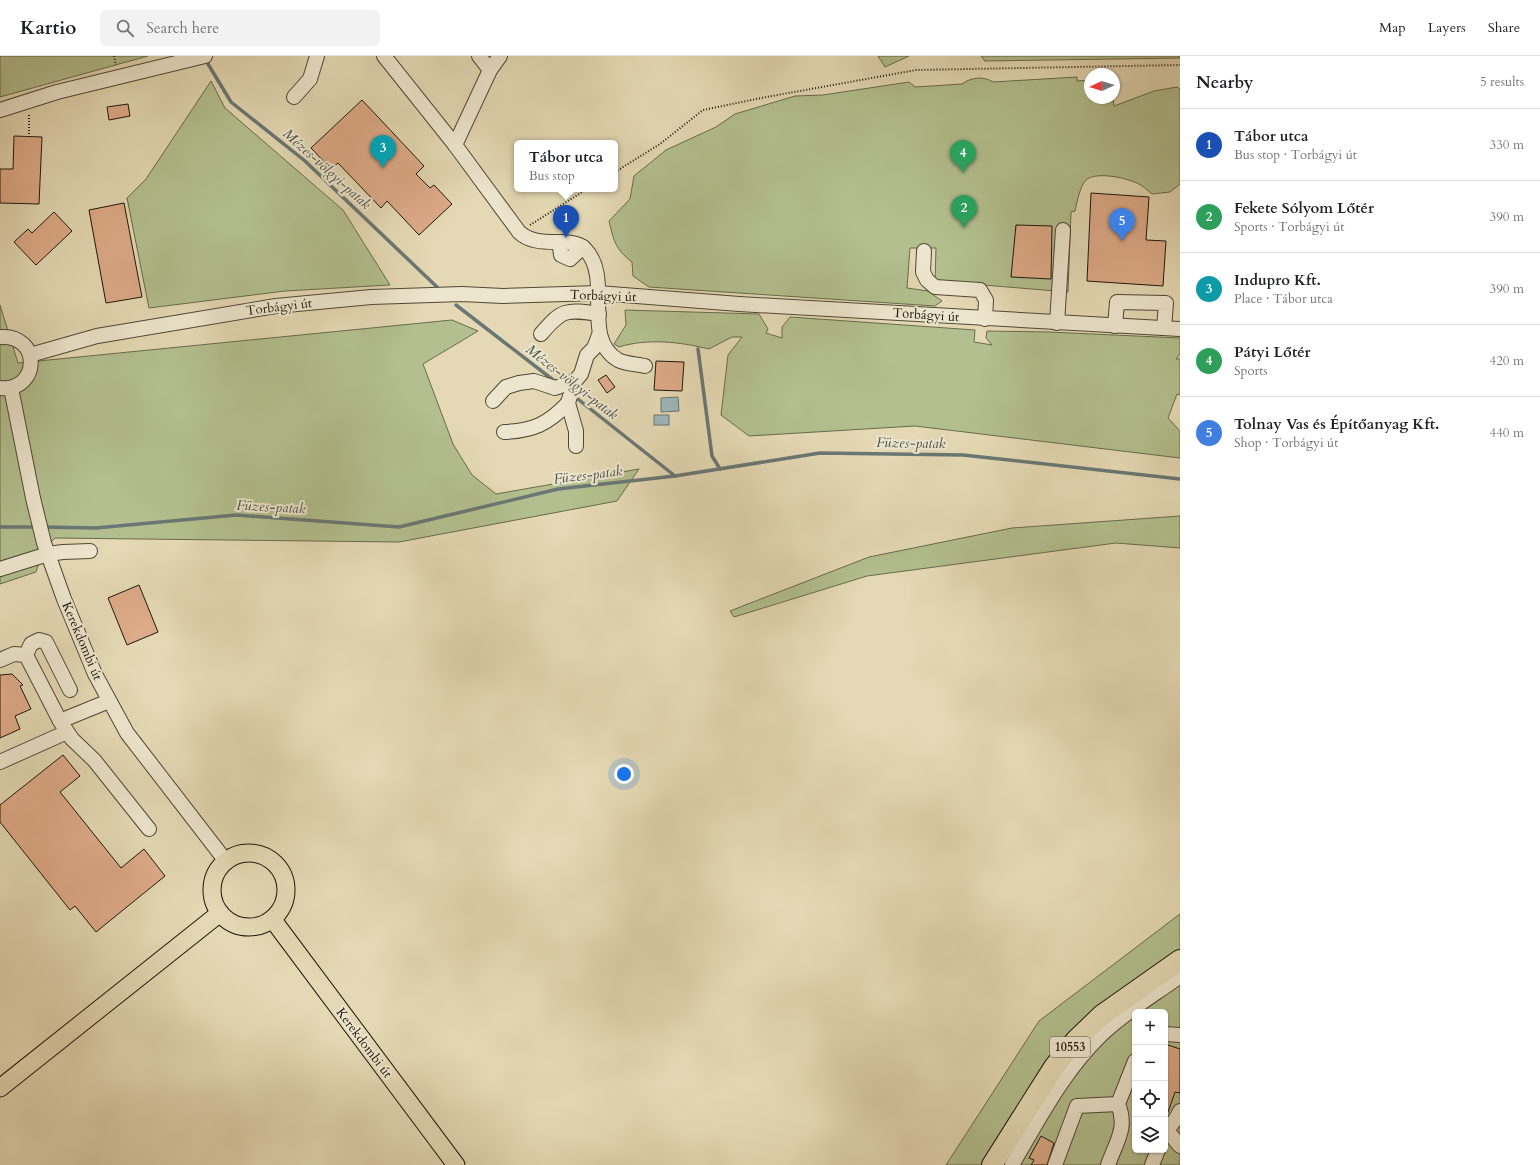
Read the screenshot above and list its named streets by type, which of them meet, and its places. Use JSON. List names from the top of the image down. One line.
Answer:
{"streets":{"highway":["10553"],"main road":["Kerekdombi út"],"street":["Torbágyi út"]},"water":["Mézes-völgyi-patak","Füzes-patak"],"north":"left","page":{"header":"Kartio","search":"Search here","nav":["Map","Layers","Share"],"heading":["Nearby","5 results"],"list":[{"mark":"1","name":"Tábor utca","note":"Bus stop · Torbágyi út","value":"330 m"},{"mark":"2","name":"Fekete Sólyom Lőtér","note":"Sports · Torbágyi út","value":"390 m"},{"mark":"3","name":"Indupro Kft.","note":"Place · Tábor utca","value":"390 m"},{"mark":"4","name":"Pátyi Lőtér","note":"Sports","value":"420 m"},{"mark":"5","name":"Tolnay Vas és Építőanyag Kft.","note":"Shop · Torbágyi út","value":"440 m"}],"pins":["3","4","2","1","5"],"popup":["Tábor utca","Bus stop"],"map_buttons":["+","−"]}}
